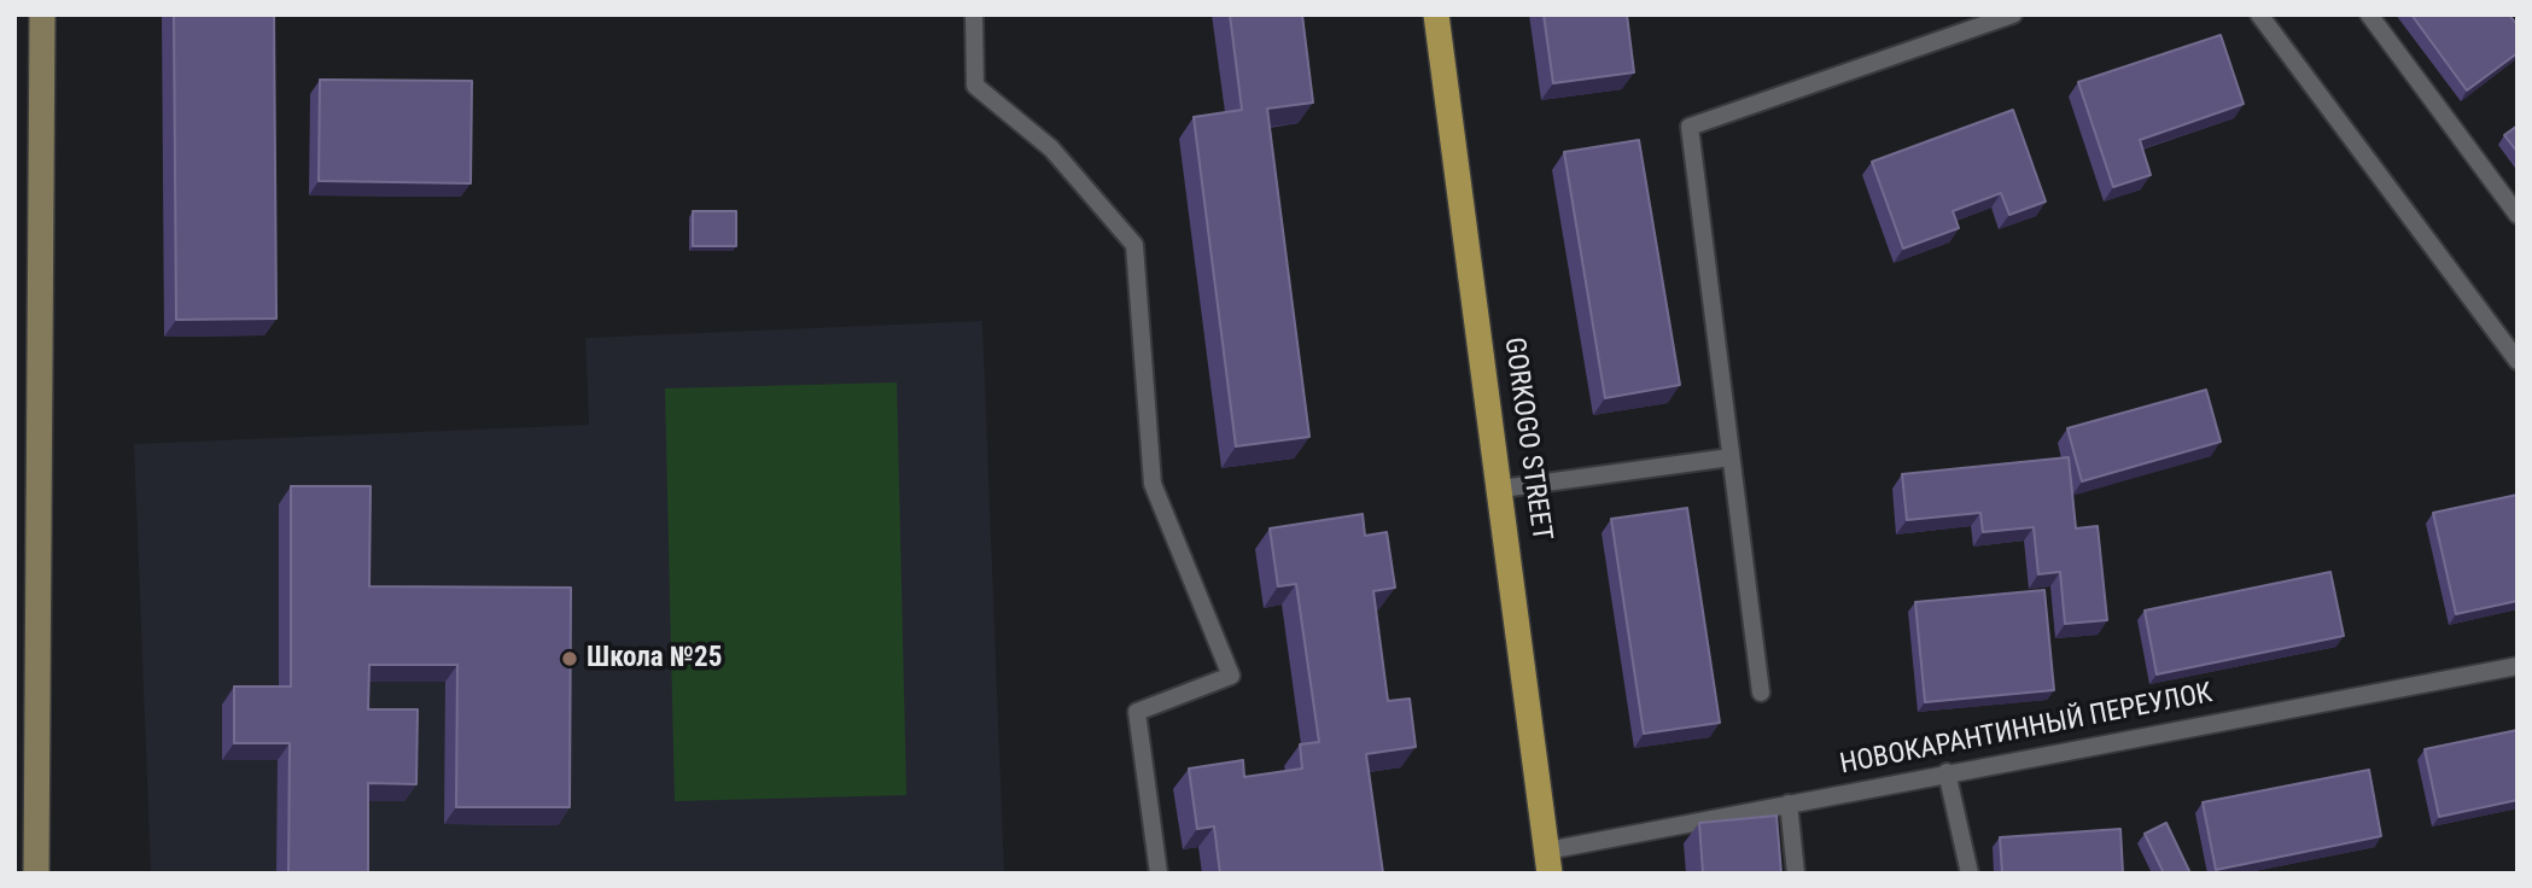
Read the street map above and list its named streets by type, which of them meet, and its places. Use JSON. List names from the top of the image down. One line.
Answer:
{"streets":{"main road":["GORKOGO STREET"],"lane":["НОВОКАРАНТИННЫЙ ПЕРЕУЛОК"]},"crossings":[["GORKOGO STREET","НОВОКАРАНТИННЫЙ ПЕРЕУЛОК"]],"places":["Школа №25"]}
